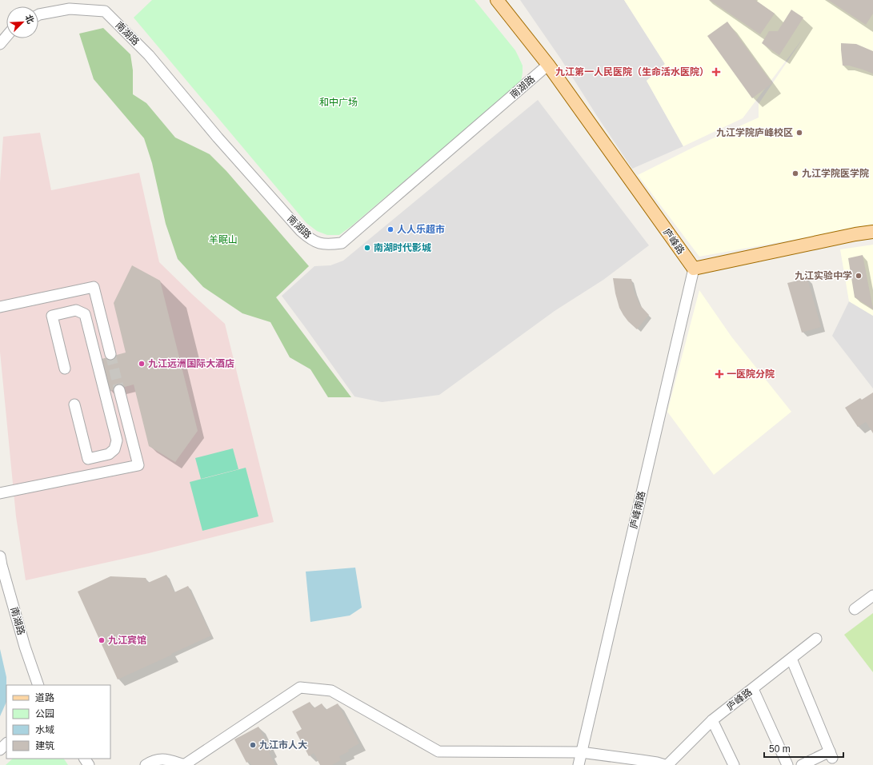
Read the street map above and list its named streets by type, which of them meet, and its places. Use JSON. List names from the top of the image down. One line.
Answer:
{"streets":{"main road":["庐峰路"],"street":["南湖路","庐峰南路"]},"crossings":[["南湖路","庐峰路"],["庐峰路","庐峰南路"]],"parks":["和中广场","羊眠山"],"places":{"health":["九江第一人民医院（生命活水医院）","一医院分院"],"other":["九江学院庐峰校区","九江学院医学院","人人乐超市","南湖时代影城","九江实验中学","九江远洲国际大酒店","九江宾馆","九江市人大"]},"legend":["道路","公园","水域","建筑"],"scale_bar":"50 m","north":"top right"}
